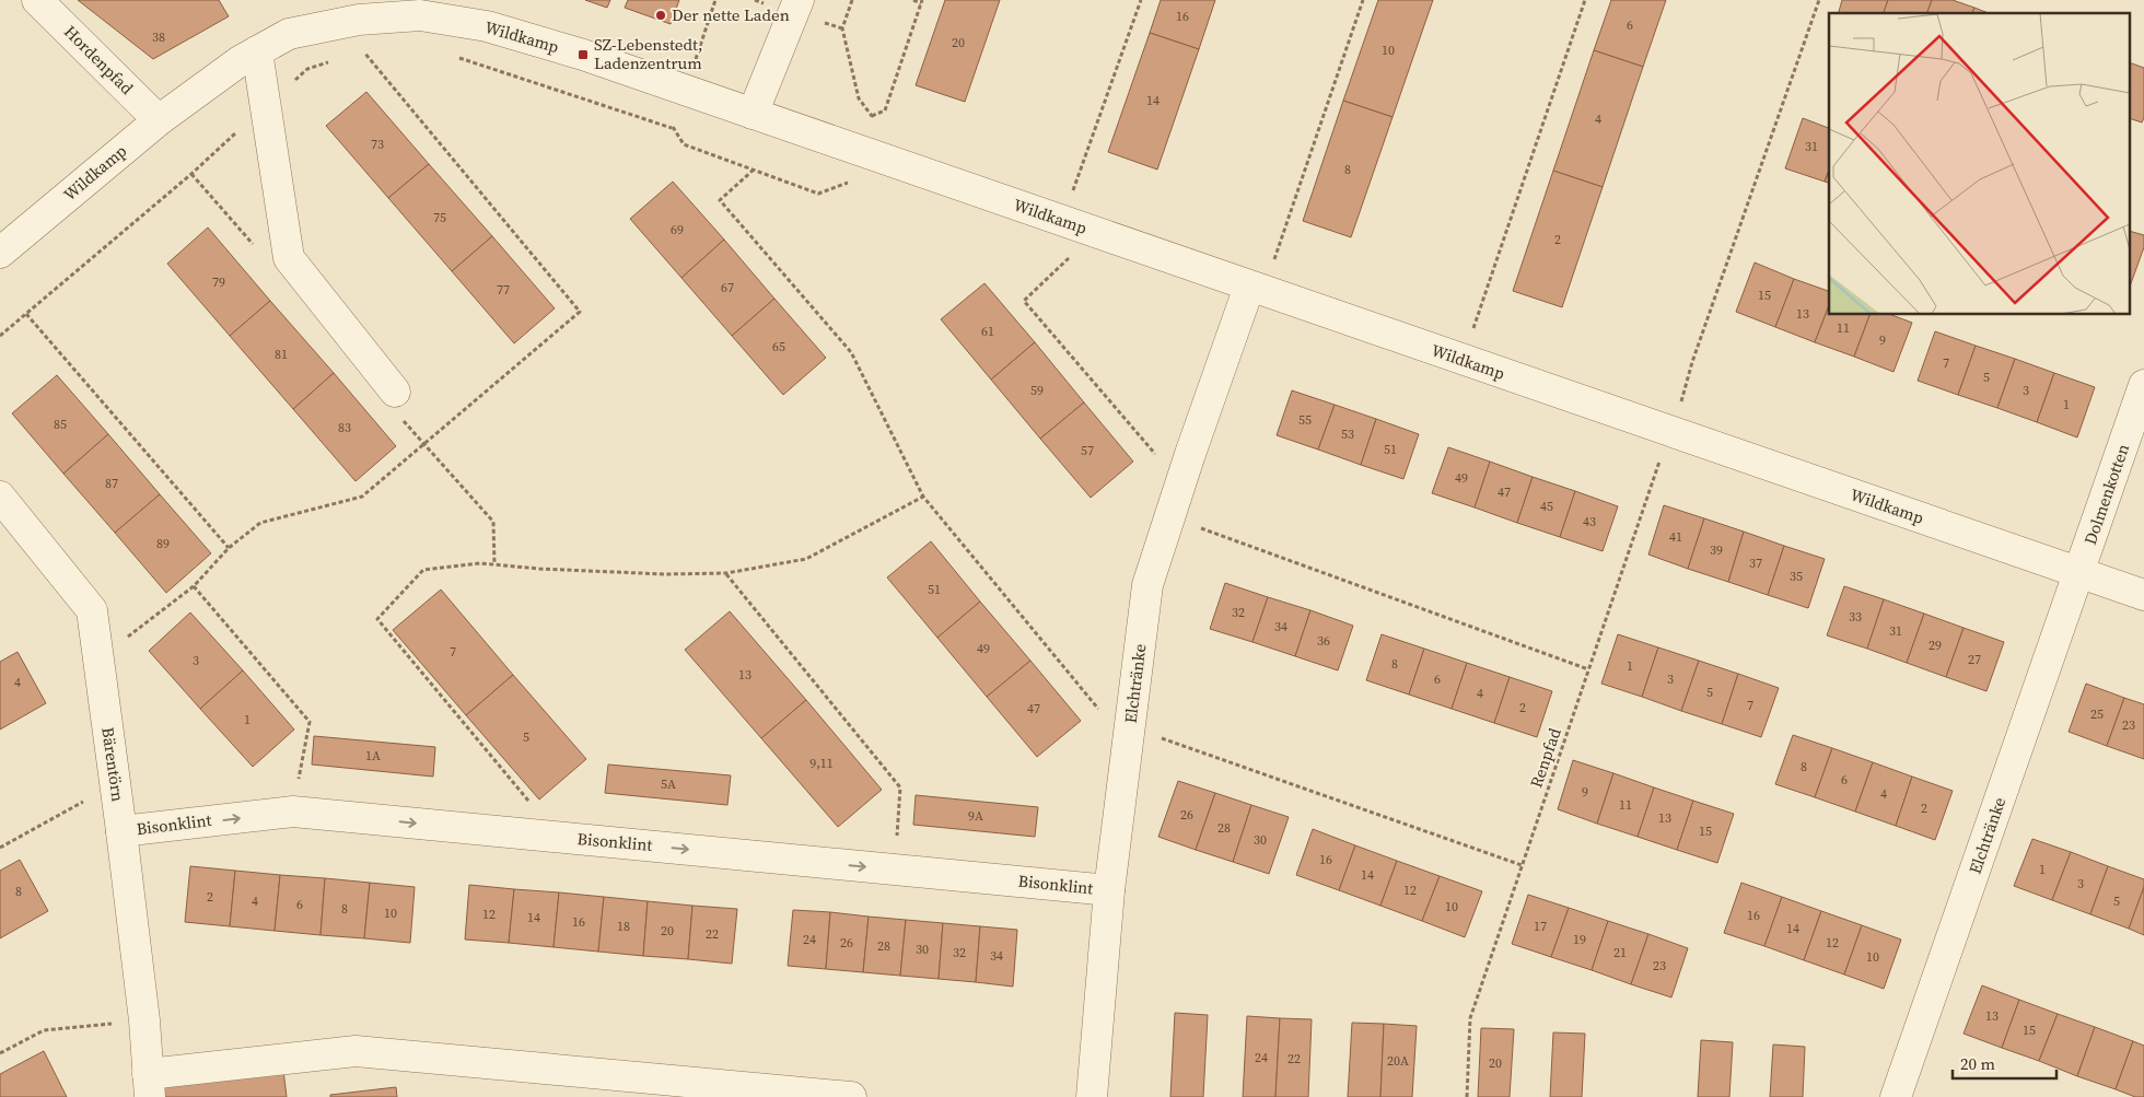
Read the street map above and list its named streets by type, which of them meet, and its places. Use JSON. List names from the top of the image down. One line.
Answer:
{"streets":{"street":["Wildkamp","Hordenpfad","Dolmenkotten","Elchtränke","Bärentörn","Bisonklint"],"path":["Renpfad"]},"crossings":[["Wildkamp","Hordenpfad"],["Wildkamp","Dolmenkotten"],["Wildkamp","Elchtränke"],["Wildkamp","Renpfad"],["Dolmenkotten","Elchtränke"],["Elchtränke","Bisonklint"],["Bärentörn","Bisonklint"]],"places":{"other":["Der nette Laden"],"transit":["SZ-Lebenstedt, Ladenzentrum"]},"house_numbers":["16","6","38","20","10","14","4","73","31","8","75","69","2","79","67","77","15","13","11","61","9","65","81","7","5","59","3","1","55","85","83","53","51","57","49","87","47","45","43","41","89","39","37","35","51","32","33","34","31","36","29","49","7","27","3","8","1","13","6","3","4","5","4","7","2","47","25","1","23","5","1A","9,11","8","6","5A","9","4","11","2","26","9A","13","28","15","30","16","1","14","3","12","8","2","4","5","6","10","8","10","12","16","14","16","18","17","14","20","22","24","19","26","12","28","30","32","21","34","10","23","13","15","24","22","20A","20"],"scale_bar":"20 m"}
